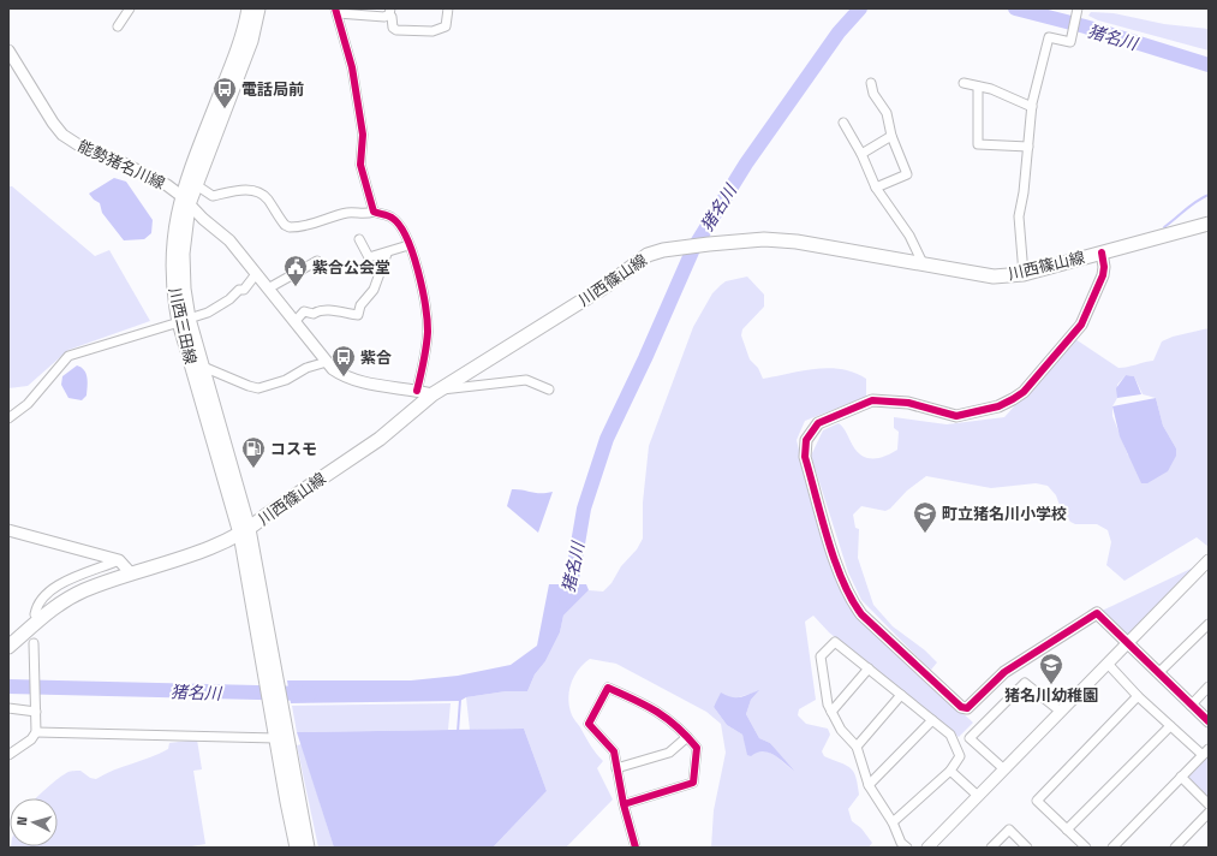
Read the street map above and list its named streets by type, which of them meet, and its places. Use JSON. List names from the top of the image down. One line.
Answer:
{"streets":{"main road":["川西篠山線","川西三田線"],"street":["能勢猪名川線"]},"crossings":[["能勢猪名川線","川西篠山線"],["能勢猪名川線","川西三田線"],["川西篠山線","川西三田線"]],"water":["猪名川"],"places":{"bus stop":["電話局前","紫合"],"public building":["紫合公会堂"],"fuel station":["コスモ"],"school or university":["町立猪名川小学校","猪名川幼稚園"]},"north":"left"}
